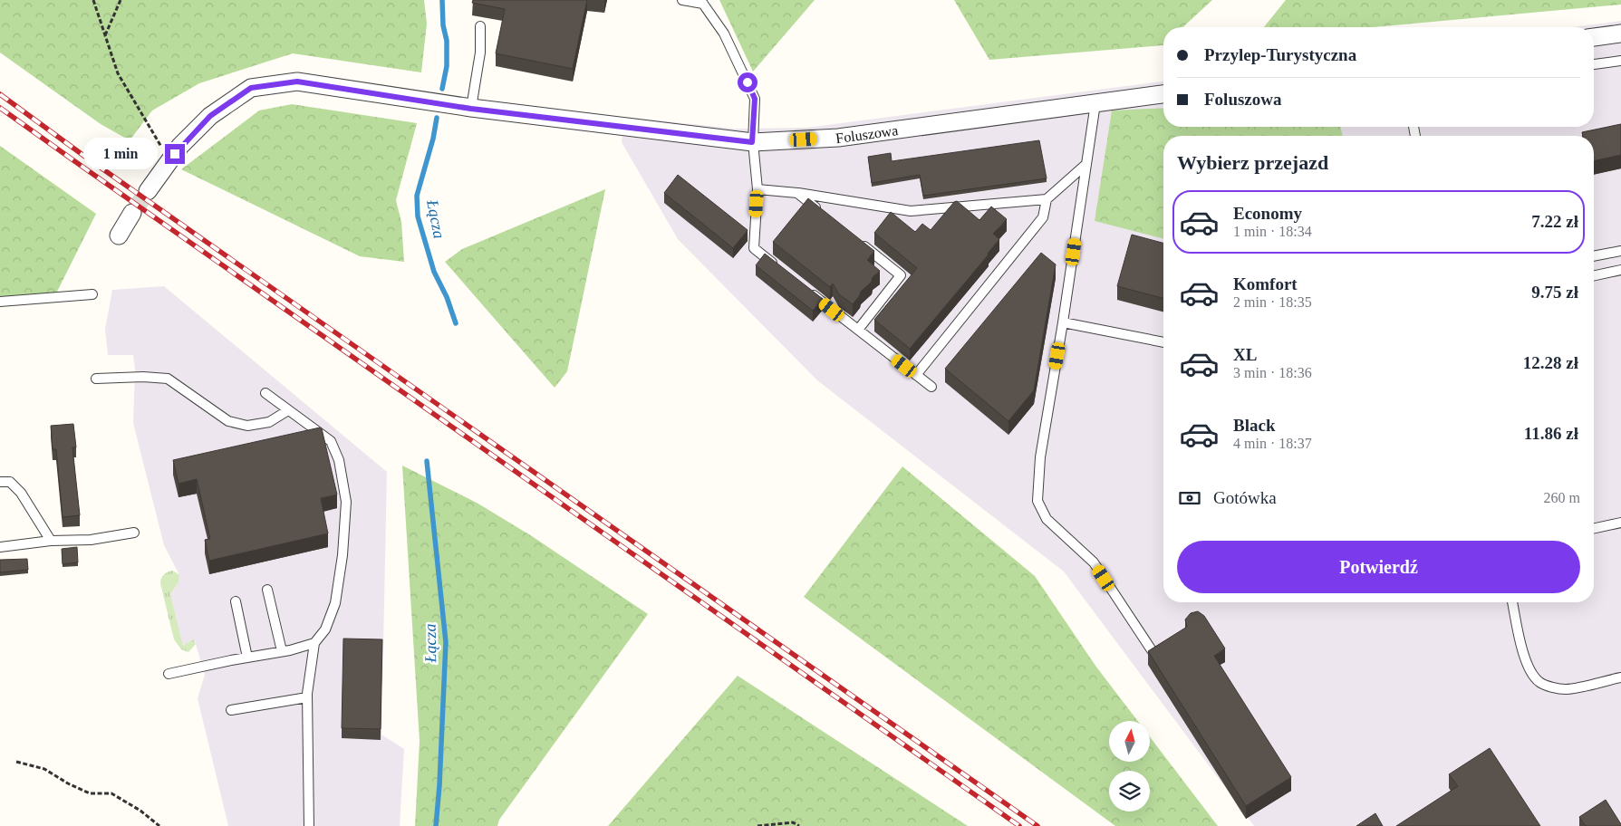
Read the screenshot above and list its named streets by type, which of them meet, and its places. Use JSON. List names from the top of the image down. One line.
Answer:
{"streets":{"street":["Foluszowa"]},"water":["Łącza"],"north":"top","page":{"banner":["Przylep-Turystyczna","Foluszowa"],"heading":"Wybierz przejazd","bubble":"1 min","list":[{"name":"Economy","note":"1 min · 18:34","value":"7.22 zł"},{"name":"Komfort","note":"2 min · 18:35","value":"9.75 zł"},{"name":"XL","note":"3 min · 18:36","value":"12.28 zł"},{"name":"Black","note":"4 min · 18:37","value":"11.86 zł"}],"pay":["Gotówka","260 m"],"buttons":"Potwierdź"}}
